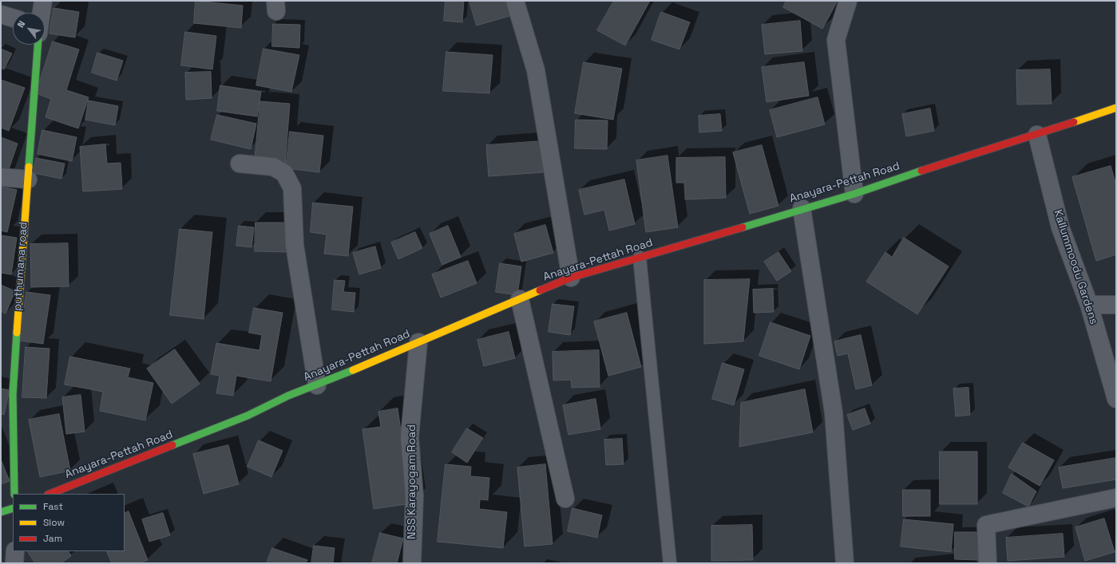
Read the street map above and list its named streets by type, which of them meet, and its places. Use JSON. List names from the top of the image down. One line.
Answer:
{"streets":{"main road":["Anayara-Pettah Road","puthumana road"],"street":["Kallummoodu Gardens","NSS Karayogam Road"]},"crossings":[["Anayara-Pettah Road","Kallummoodu Gardens"],["Anayara-Pettah Road","NSS Karayogam Road"]],"legend":["Fast","Slow","Jam"],"north":"top left"}
